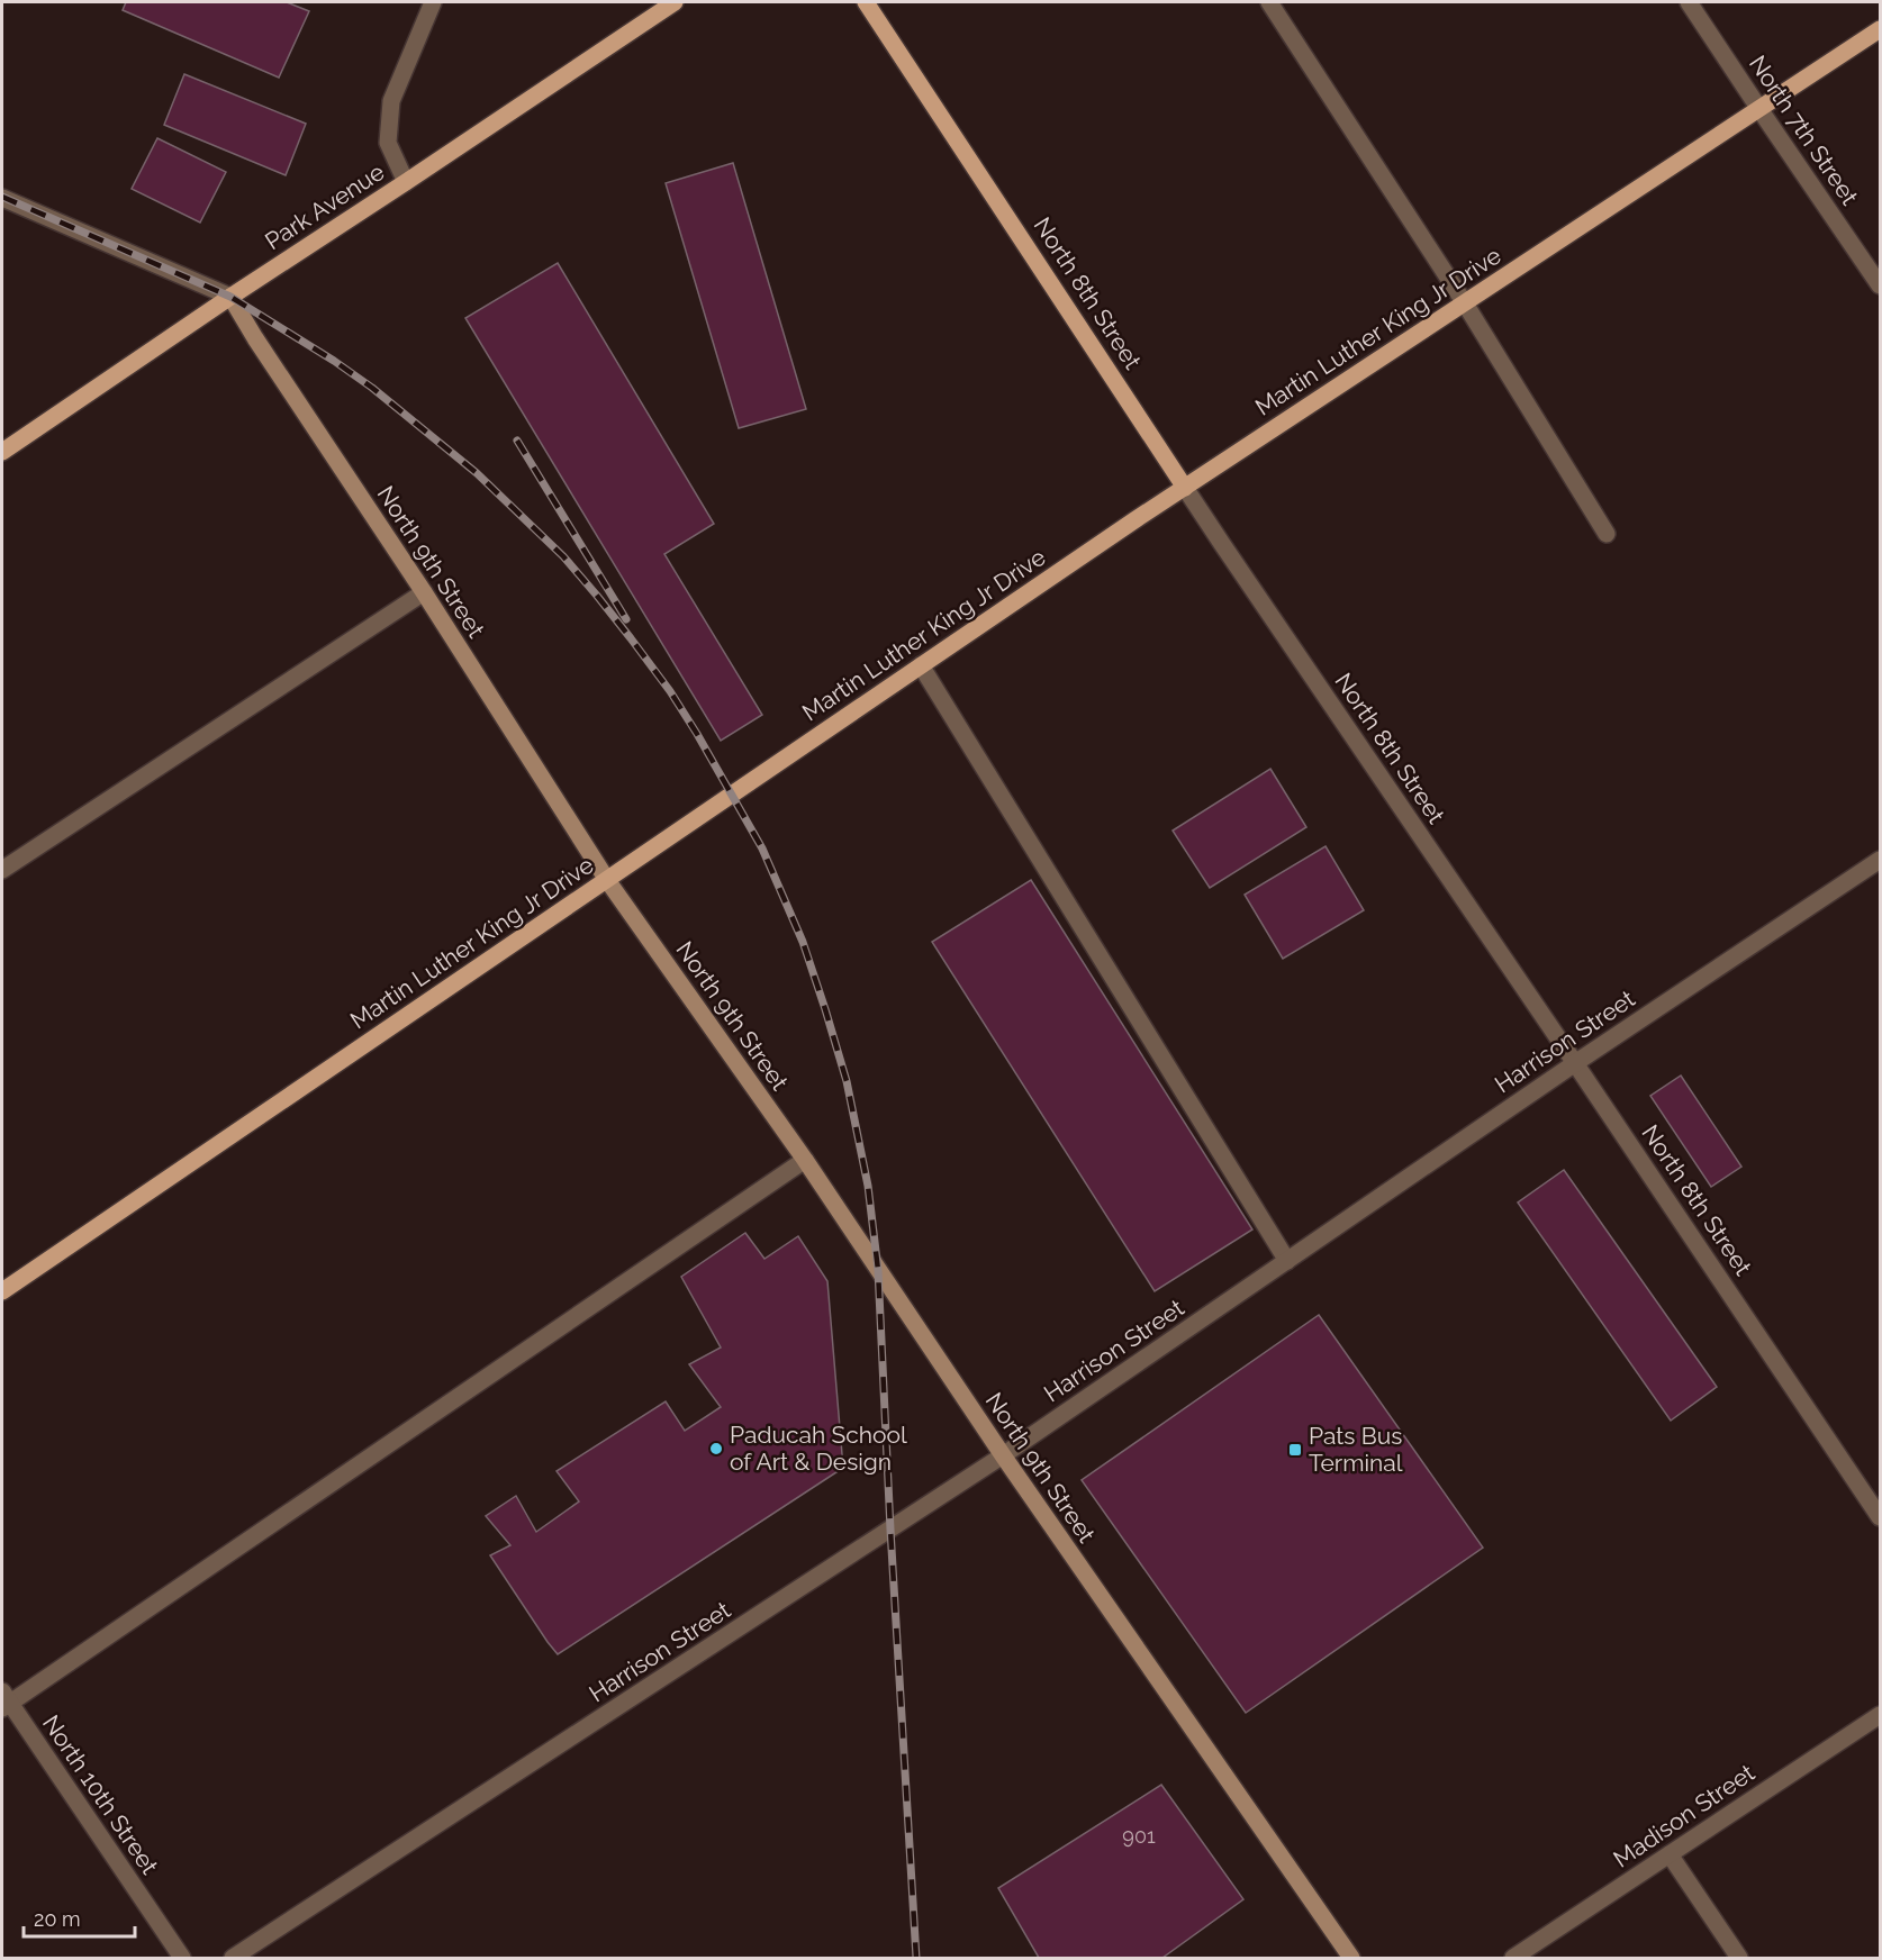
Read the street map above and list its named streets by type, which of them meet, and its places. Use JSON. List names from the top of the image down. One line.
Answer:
{"streets":{"main road":["Park Avenue","North 8th Street","Martin Luther King Jr Drive"],"street":["North 7th Street","North 9th Street","Harrison Street","North 10th Street","Madison Street"]},"crossings":[["North 7th Street","Martin Luther King Jr Drive"],["Park Avenue","North 9th Street"],["North 8th Street","Martin Luther King Jr Drive"],["North 8th Street","Harrison Street"],["Martin Luther King Jr Drive","North 9th Street"],["North 9th Street","Harrison Street"]],"places":{"other":["Paducah School of Art & Design"],"transit":["Pats Bus Terminal"]},"house_numbers":["901"],"scale_bar":"20 m"}
